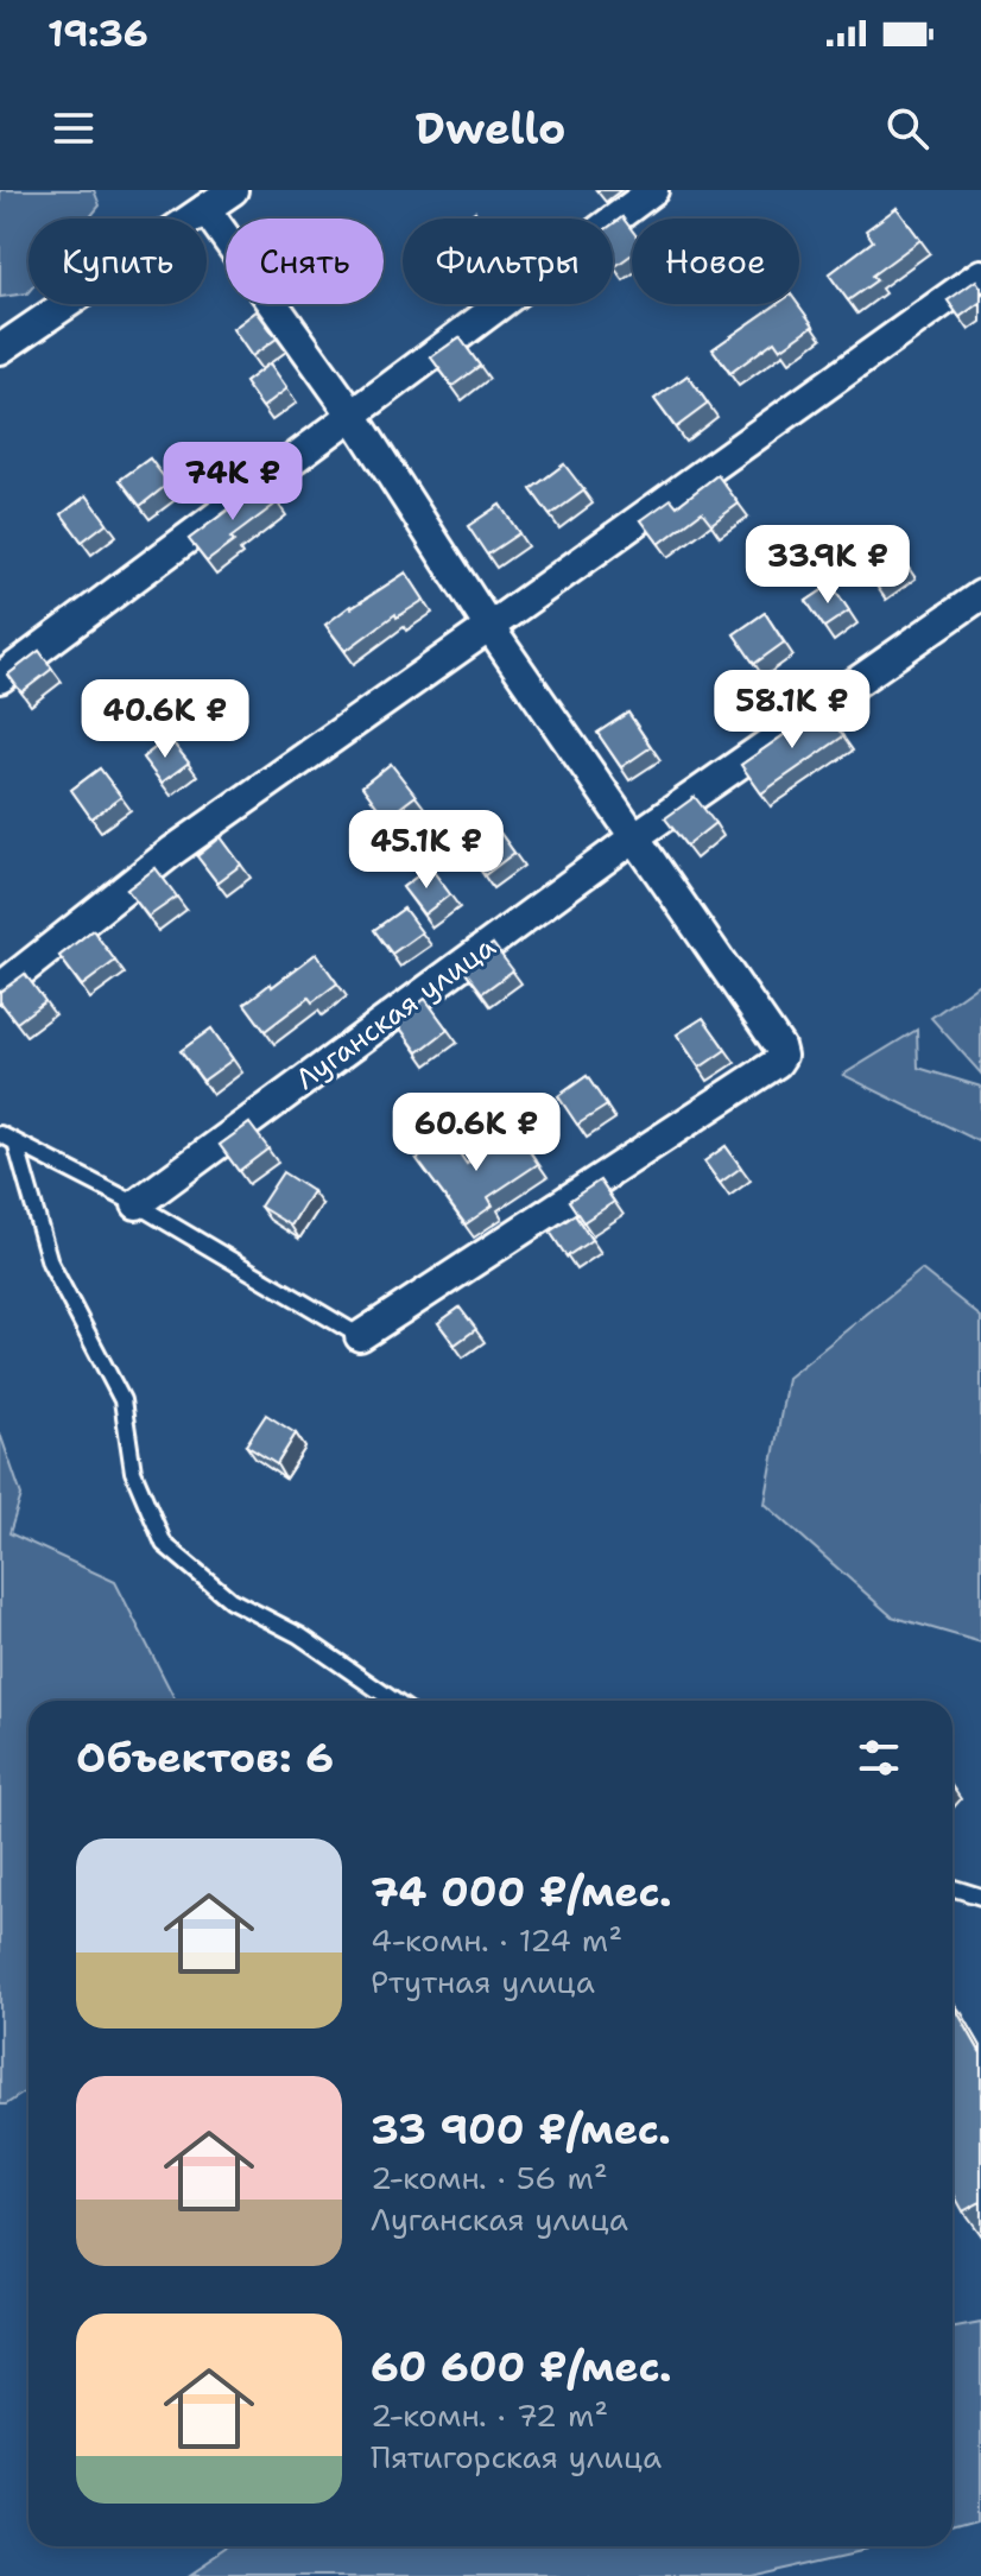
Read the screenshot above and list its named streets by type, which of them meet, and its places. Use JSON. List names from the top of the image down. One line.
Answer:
{"streets":{"street":["Луганская улица"]},"page":{"status":"19:36","header":"Dwello","chip":["Купить","Снять","Фильтры","Новое"],"price":["74K ₽","33.9K ₽","58.1K ₽","40.6K ₽","45.1K ₽","60.6K ₽"],"heading":"Объектов: 6","list":[{"name":"74 000 ₽/мес.","note":"4-комн. · 124 m² · Ртутная улица"},{"name":"33 900 ₽/мес.","note":"2-комн. · 56 m² · Луганская улица"},{"name":"60 600 ₽/мес.","note":"2-комн. · 72 m² · Пятигорская улица"}]}}
